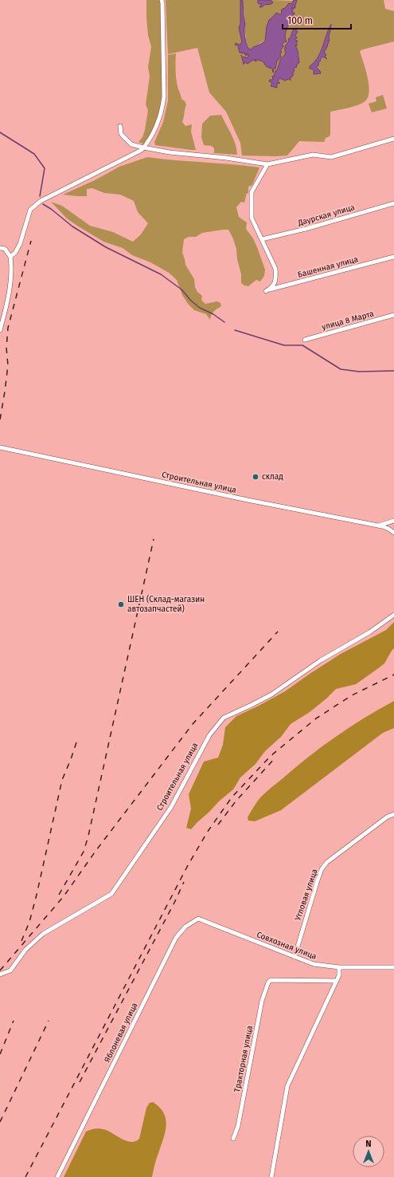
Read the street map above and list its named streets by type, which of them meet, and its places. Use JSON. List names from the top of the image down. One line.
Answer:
{"streets":{"street":["Даурская улица","Башенная улица","улица 8 Марта","Строительная улица","Угловая улица","Совхозная улица","Яблоневая улица","Тракторная улица"]},"crossings":[["Даурская улица","Башенная улица"],["Угловая улица","Совхозная улица"],["Совхозная улица","Яблоневая улица"]],"places":["склад","ШЕН (Склад-магазин автозапчастей)"],"scale_bar":"100 m","north":"top"}
